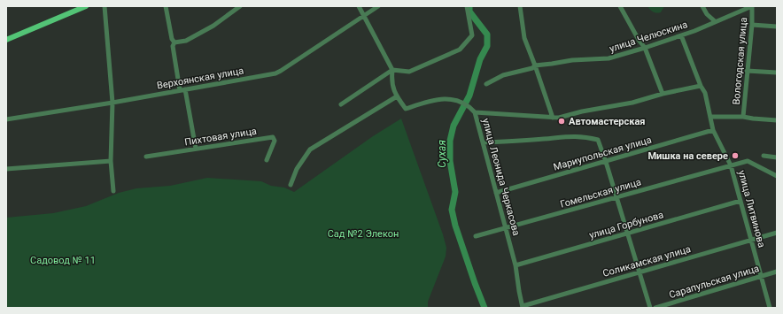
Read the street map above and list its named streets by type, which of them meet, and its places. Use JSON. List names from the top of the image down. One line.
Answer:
{"streets":{"street":["улица Челюскина","Вологодская улица","Верхоянская улица","Пихтовая улица","Мариупольская улица","улица Леонида Черкасова","Гомельская улица","улица Литвинова","улица Горбунова","Соликамская улица","Сарапульская улица"]},"crossings":[["улица Челюскина","Вологодская улица"],["улица Челюскина","улица Литвинова"],["Верхоянская улица","улица Леонида Черкасова"],["Мариупольская улица","улица Леонида Черкасова"],["Мариупольская улица","улица Литвинова"],["улица Леонида Черкасова","Гомельская улица"],["улица Леонида Черкасова","улица Горбунова"],["улица Леонида Черкасова","Соликамская улица"],["Гомельская улица","улица Литвинова"],["улица Литвинова","улица Горбунова"],["улица Литвинова","Соликамская улица"],["улица Литвинова","Сарапульская улица"]],"water":["Сухая"],"parks":["Сад №2 Элекон","Садовод № 11"],"places":["Автомастерская","Мишка на севере"]}
